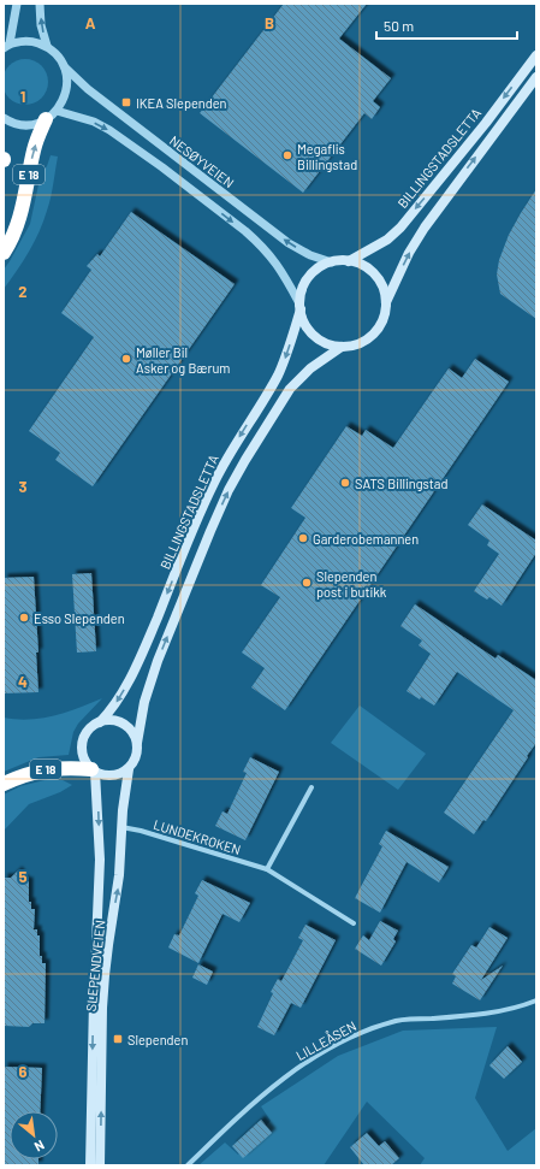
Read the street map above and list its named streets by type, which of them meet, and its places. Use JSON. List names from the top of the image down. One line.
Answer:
{"streets":{"highway":["E 18"],"main road":["BILLINGSTADSLETTA","SLEPENDVEIEN"],"street":["NESØYVEIEN","LUNDEKROKEN","LILLEÅSEN"]},"crossings":[["BILLINGSTADSLETTA","NESØYVEIEN"],["BILLINGSTADSLETTA","E 18"],["BILLINGSTADSLETTA","SLEPENDVEIEN"],["E 18","SLEPENDVEIEN"],["LUNDEKROKEN","SLEPENDVEIEN"]],"places":{"transit":["IKEA Slependen","Slependen"],"other":["Megaflis Billingstad","Møller Bil Asker og Bærum","SATS Billingstad","Garderobemannen","Slependen post i butikk","Esso Slependen"]},"scale_bar":"50 m","north":"bottom right","grid":{"columns":["A","B"],"rows":["1","2","3","4","5","6"]}}
